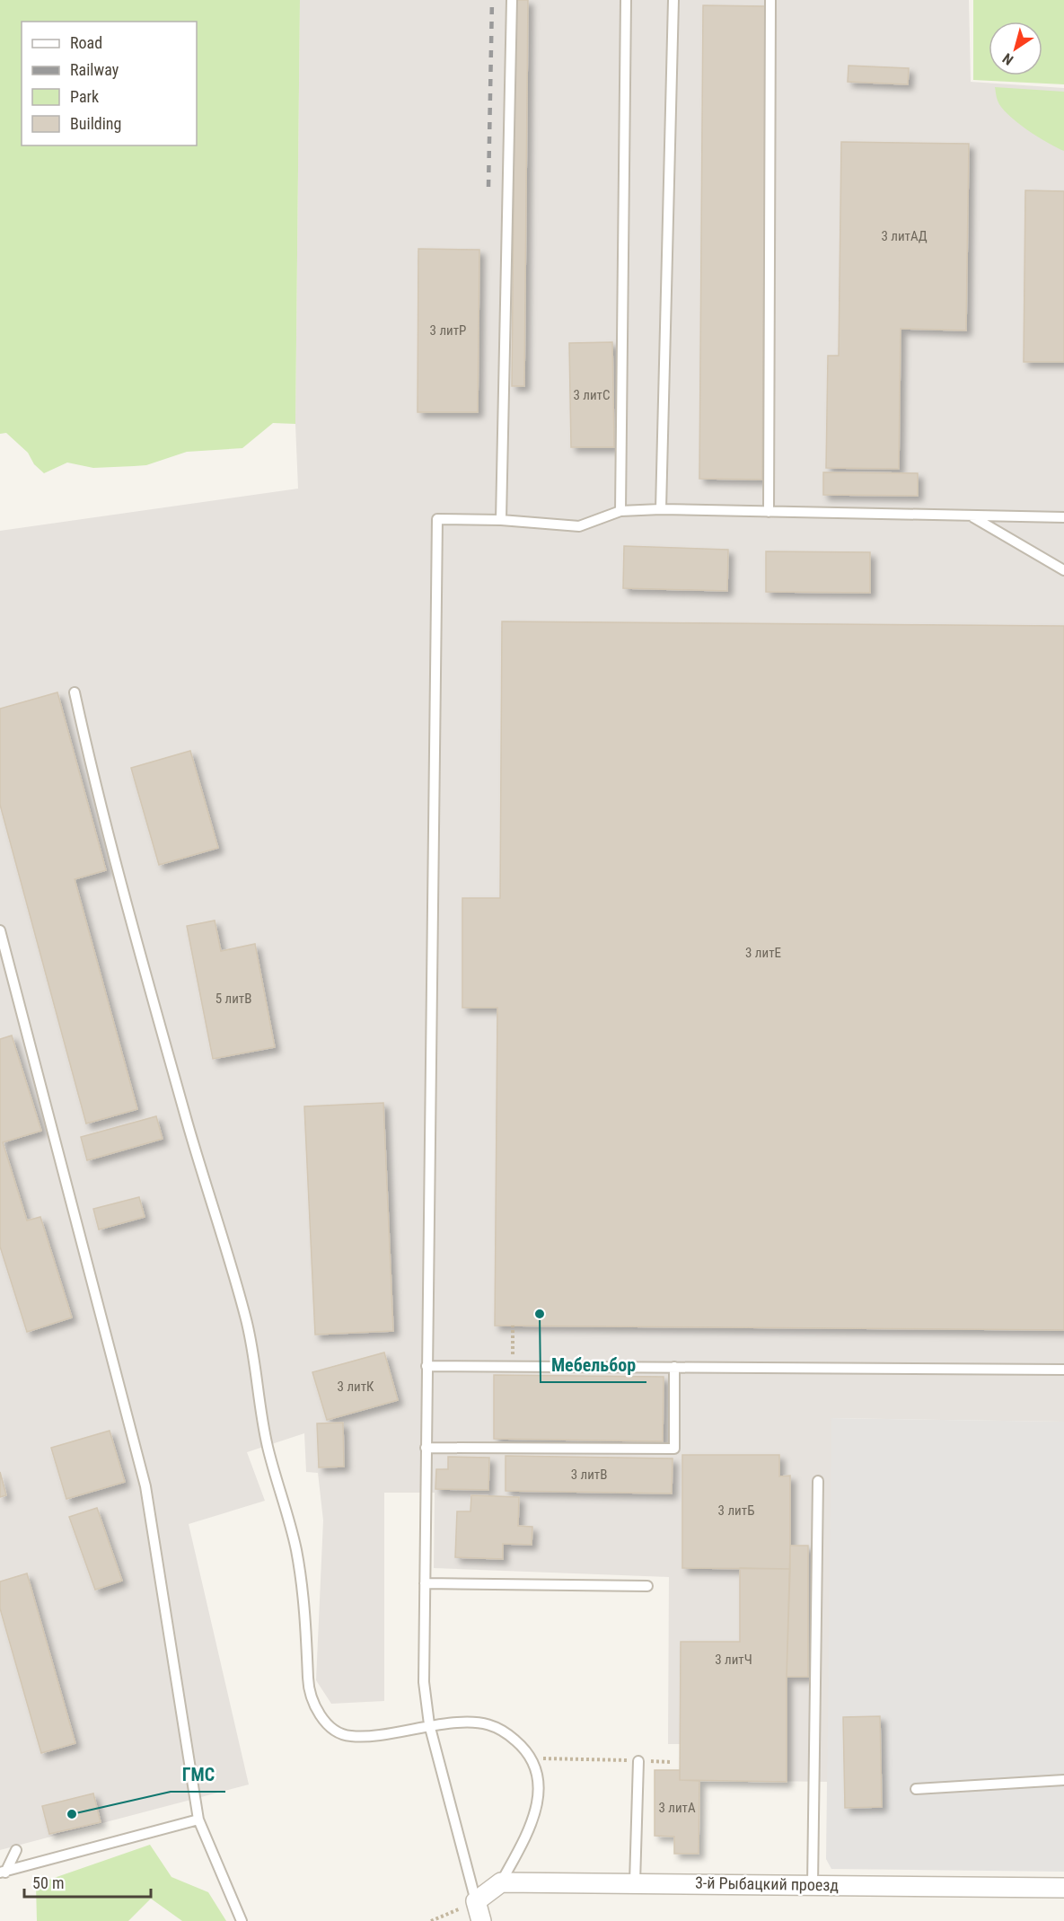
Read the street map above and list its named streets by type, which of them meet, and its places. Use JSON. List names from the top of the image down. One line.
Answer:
{"streets":{"street":["3-й Рыбацкий проезд"]},"places":["Мебельбор","ГМС"],"house_numbers":["3 литАД","3 литР","3 литС","3 литЕ","5 литВ","3 литК","3 литВ","3 литБ","3 литЧ","3 литА"],"legend":["Road","Railway","Park","Building"],"scale_bar":"50 m","north":"bottom left"}
